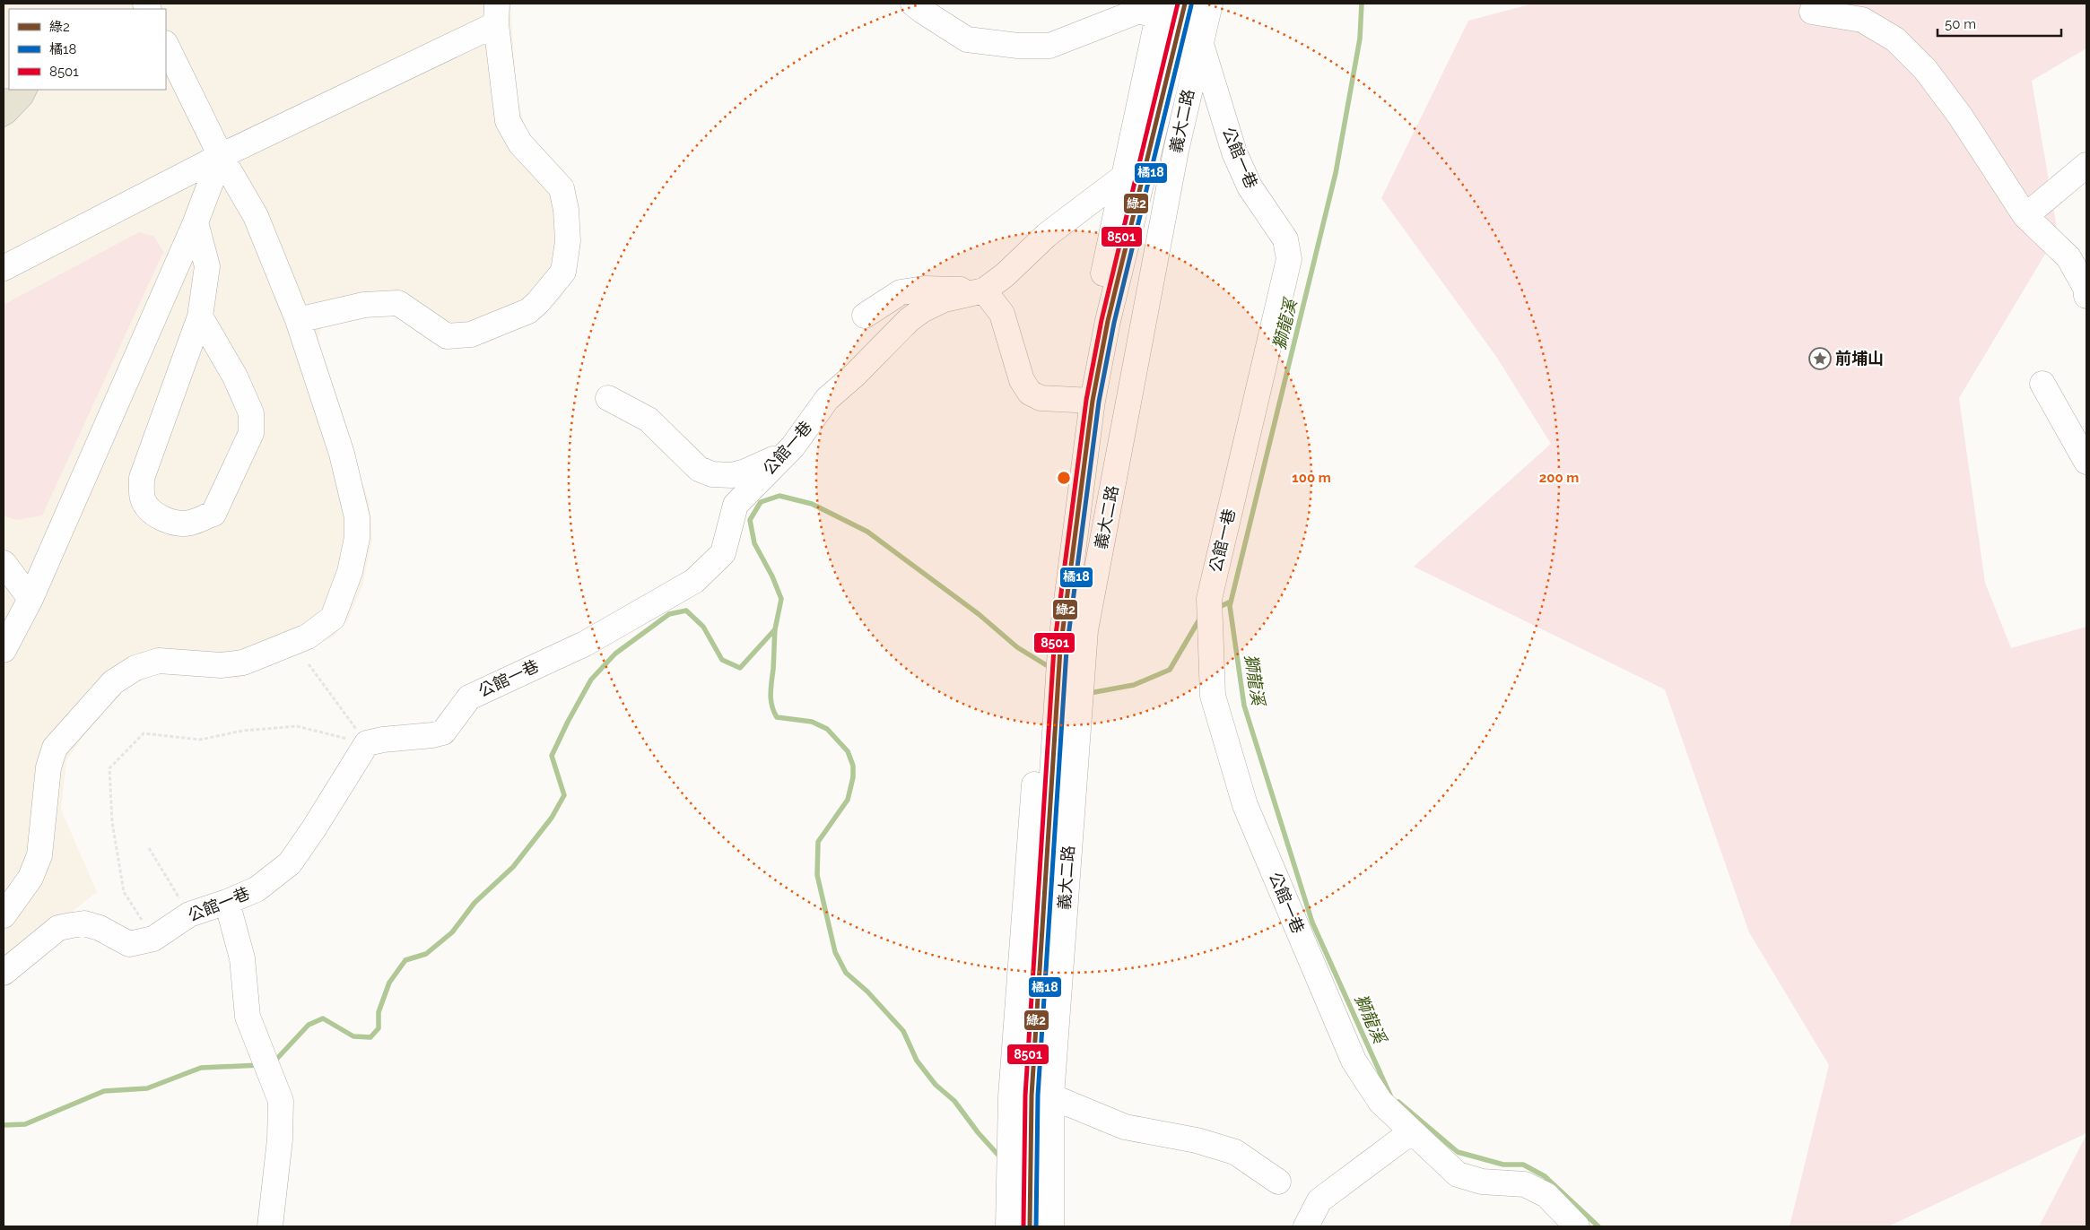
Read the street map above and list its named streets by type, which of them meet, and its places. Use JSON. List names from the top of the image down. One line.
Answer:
{"streets":{"street":["義大二路","公館一巷"]},"crossings":[["義大二路","公館一巷"]],"water":["獅龍溪"],"places":{"place":["前埔山"]},"lines":["transit line 綠2","transit line 8501","transit line 橘18"],"legend":["綠2","橘18","8501"],"scale_bar":"50 m","rings":["100 m","200 m"]}
